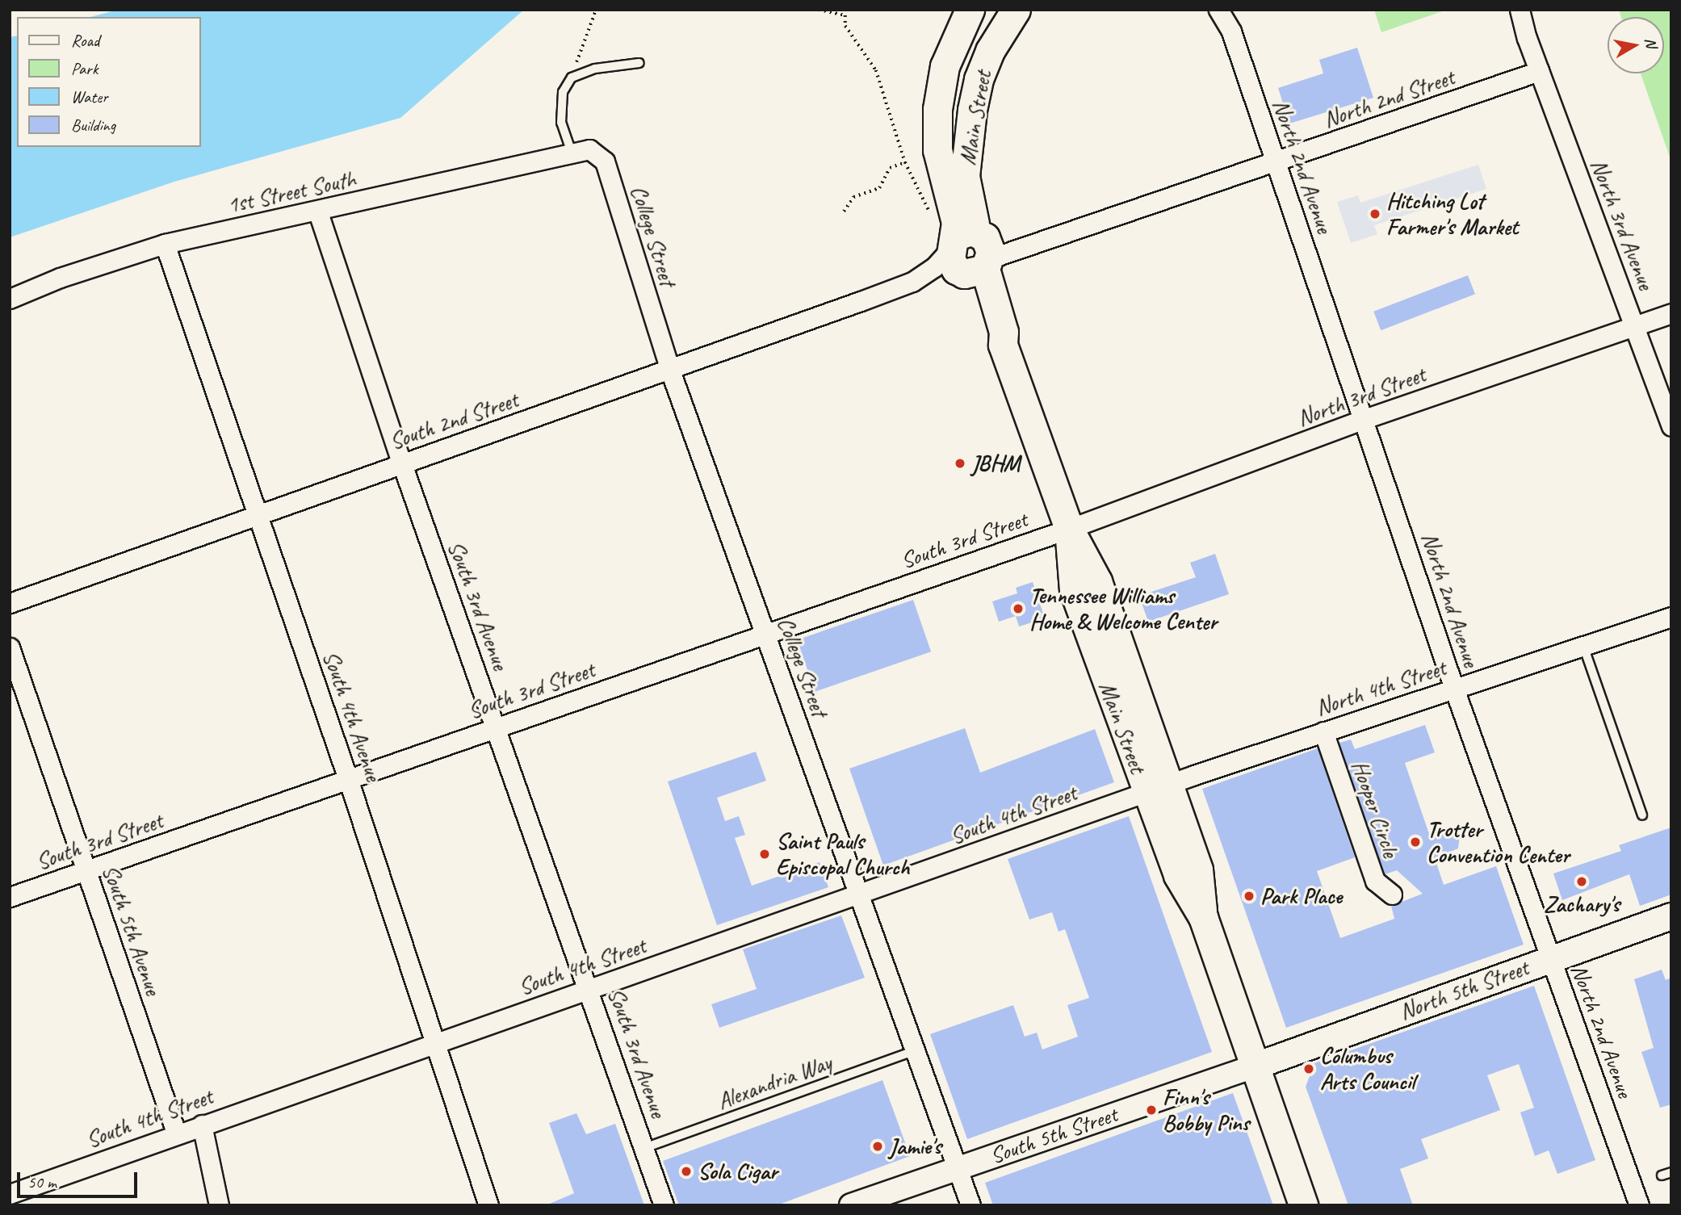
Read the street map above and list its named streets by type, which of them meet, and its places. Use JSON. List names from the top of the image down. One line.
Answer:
{"streets":{"main road":["Main Street","North 5th Street"],"street":["North 2nd Street","North 2nd Avenue","1st Street South","North 3rd Avenue","College Street","North 3rd Street","South 2nd Street","South 3rd Street","South 3rd Avenue","North 4th Street","South 4th Avenue","Hooper Circle","South 4th Street","South 5th Avenue","South 5th Street"],"lane":["Alexandria Way"]},"crossings":[["North 2nd Street","Main Street"],["North 2nd Street","North 2nd Avenue"],["North 2nd Street","North 3rd Avenue"],["North 2nd Street","South 2nd Street"],["Main Street","North 3rd Street"],["Main Street","South 2nd Street"],["Main Street","South 3rd Street"],["Main Street","North 4th Street"],["Main Street","South 4th Street"],["Main Street","North 5th Street"],["Main Street","South 5th Street"],["North 2nd Avenue","North 3rd Street"],["North 2nd Avenue","North 4th Street"],["North 2nd Avenue","North 5th Street"],["1st Street South","College Street"],["1st Street South","South 3rd Avenue"],["1st Street South","South 4th Avenue"],["North 3rd Avenue","North 3rd Street"],["College Street","South 2nd Street"],["College Street","South 3rd Street"],["College Street","South 4th Street"],["College Street","Alexandria Way"],["College Street","South 5th Street"],["North 3rd Street","South 3rd Street"],["South 2nd Street","South 3rd Avenue"],["South 2nd Street","South 4th Avenue"],["South 3rd Street","South 3rd Avenue"],["South 3rd Street","South 4th Avenue"],["South 3rd Street","South 5th Avenue"],["South 3rd Avenue","South 4th Street"],["South 3rd Avenue","Alexandria Way"],["North 4th Street","Hooper Circle"],["North 4th Street","South 4th Street"],["South 4th Avenue","South 4th Street"],["South 4th Street","South 5th Avenue"],["North 5th Street","South 5th Street"]],"places":["Hitching Lot Farmer's Market","JBHM","Tennessee Williams Home & Welcome Center","Trotter Convention Center","Saint Pauls Episcopal Church","Zachary's","Park Place","Columbus Arts Council","Finn's Bobby Pins","Jamie's","Sola Cigar"],"legend":["Road","Park","Water","Building"],"scale_bar":"50 m","north":"right"}
